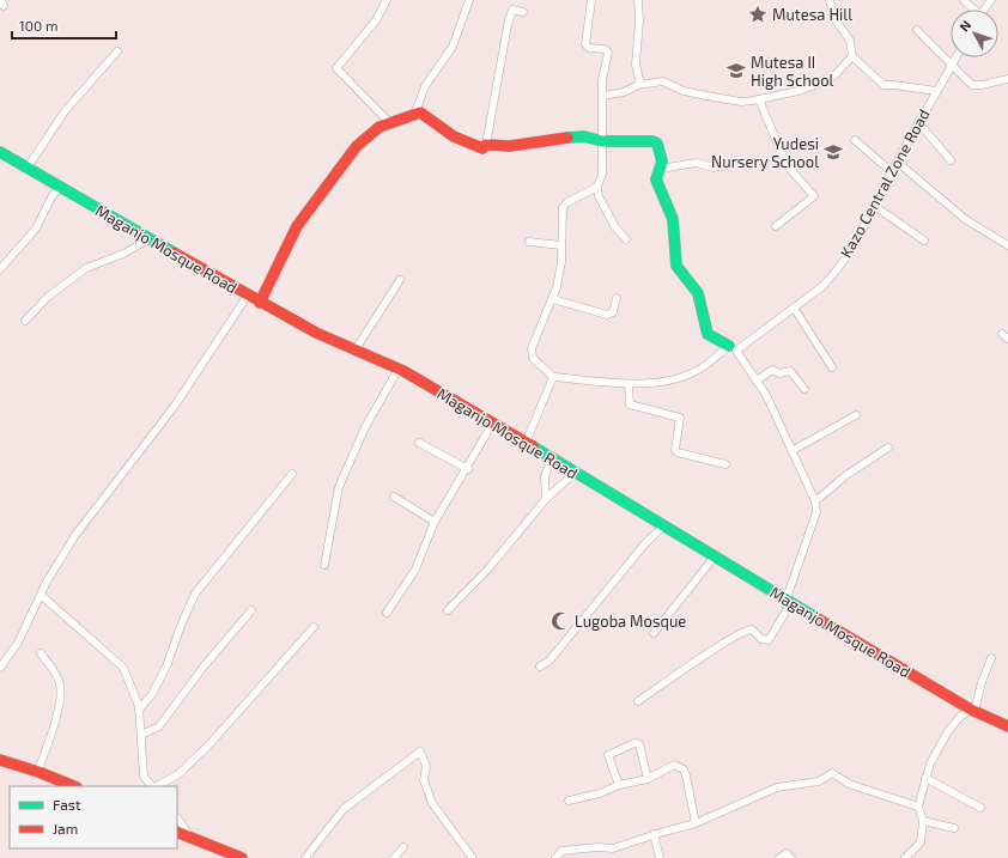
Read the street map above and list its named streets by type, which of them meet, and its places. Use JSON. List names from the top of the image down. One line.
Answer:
{"streets":{"street":["Kazo Central Zone Road","Maganjo Mosque Road"]},"places":{"place":["Mutesa Hill"],"school or university":["Mutesa II High School","Yudesi Nursery School"],"mosque":["Lugoba Mosque"]},"legend":["Fast","Jam"],"scale_bar":"100 m","north":"top left"}
